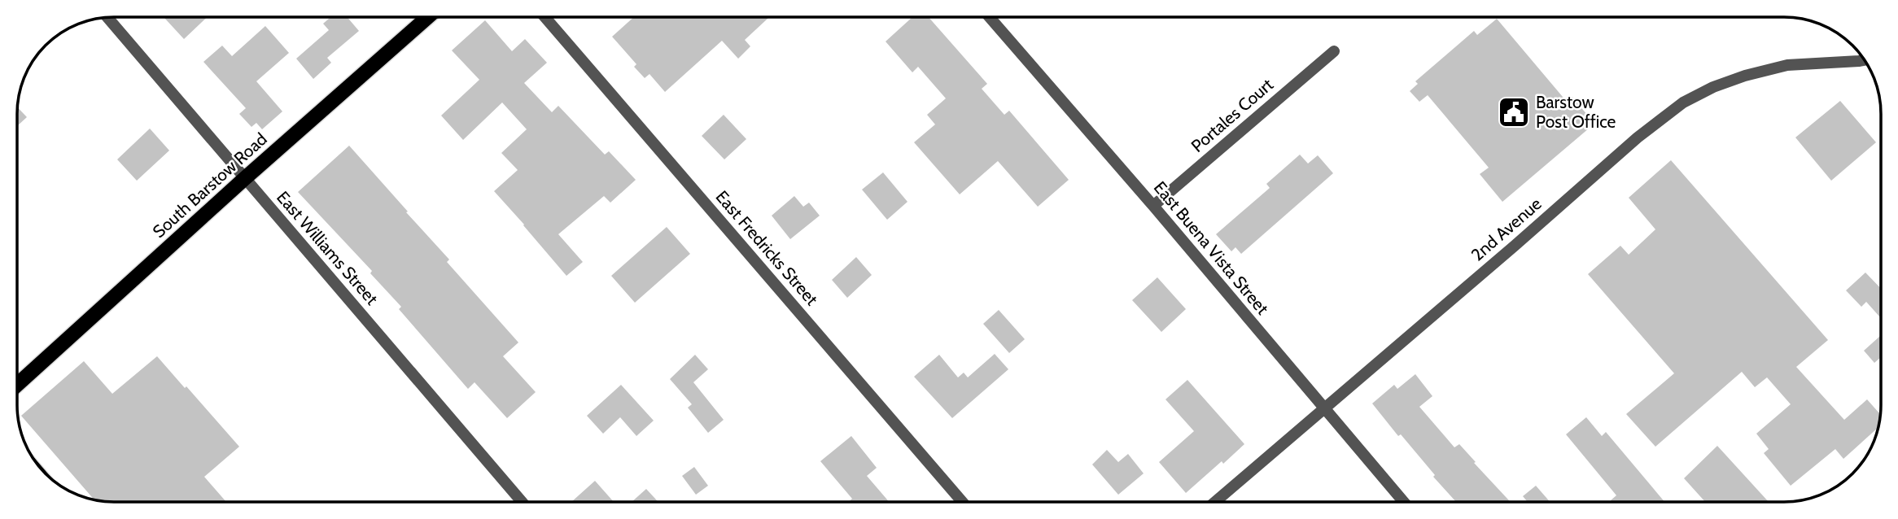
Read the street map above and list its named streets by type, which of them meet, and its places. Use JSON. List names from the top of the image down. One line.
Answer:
{"streets":{"main road":["South Barstow Road"],"street":["Portales Court","2nd Avenue","East Williams Street","East Fredricks Street","East Buena Vista Street"]},"crossings":[["Portales Court","East Buena Vista Street"],["South Barstow Road","East Williams Street"],["2nd Avenue","East Buena Vista Street"]],"places":{"public building":["Barstow Post Office"]}}
